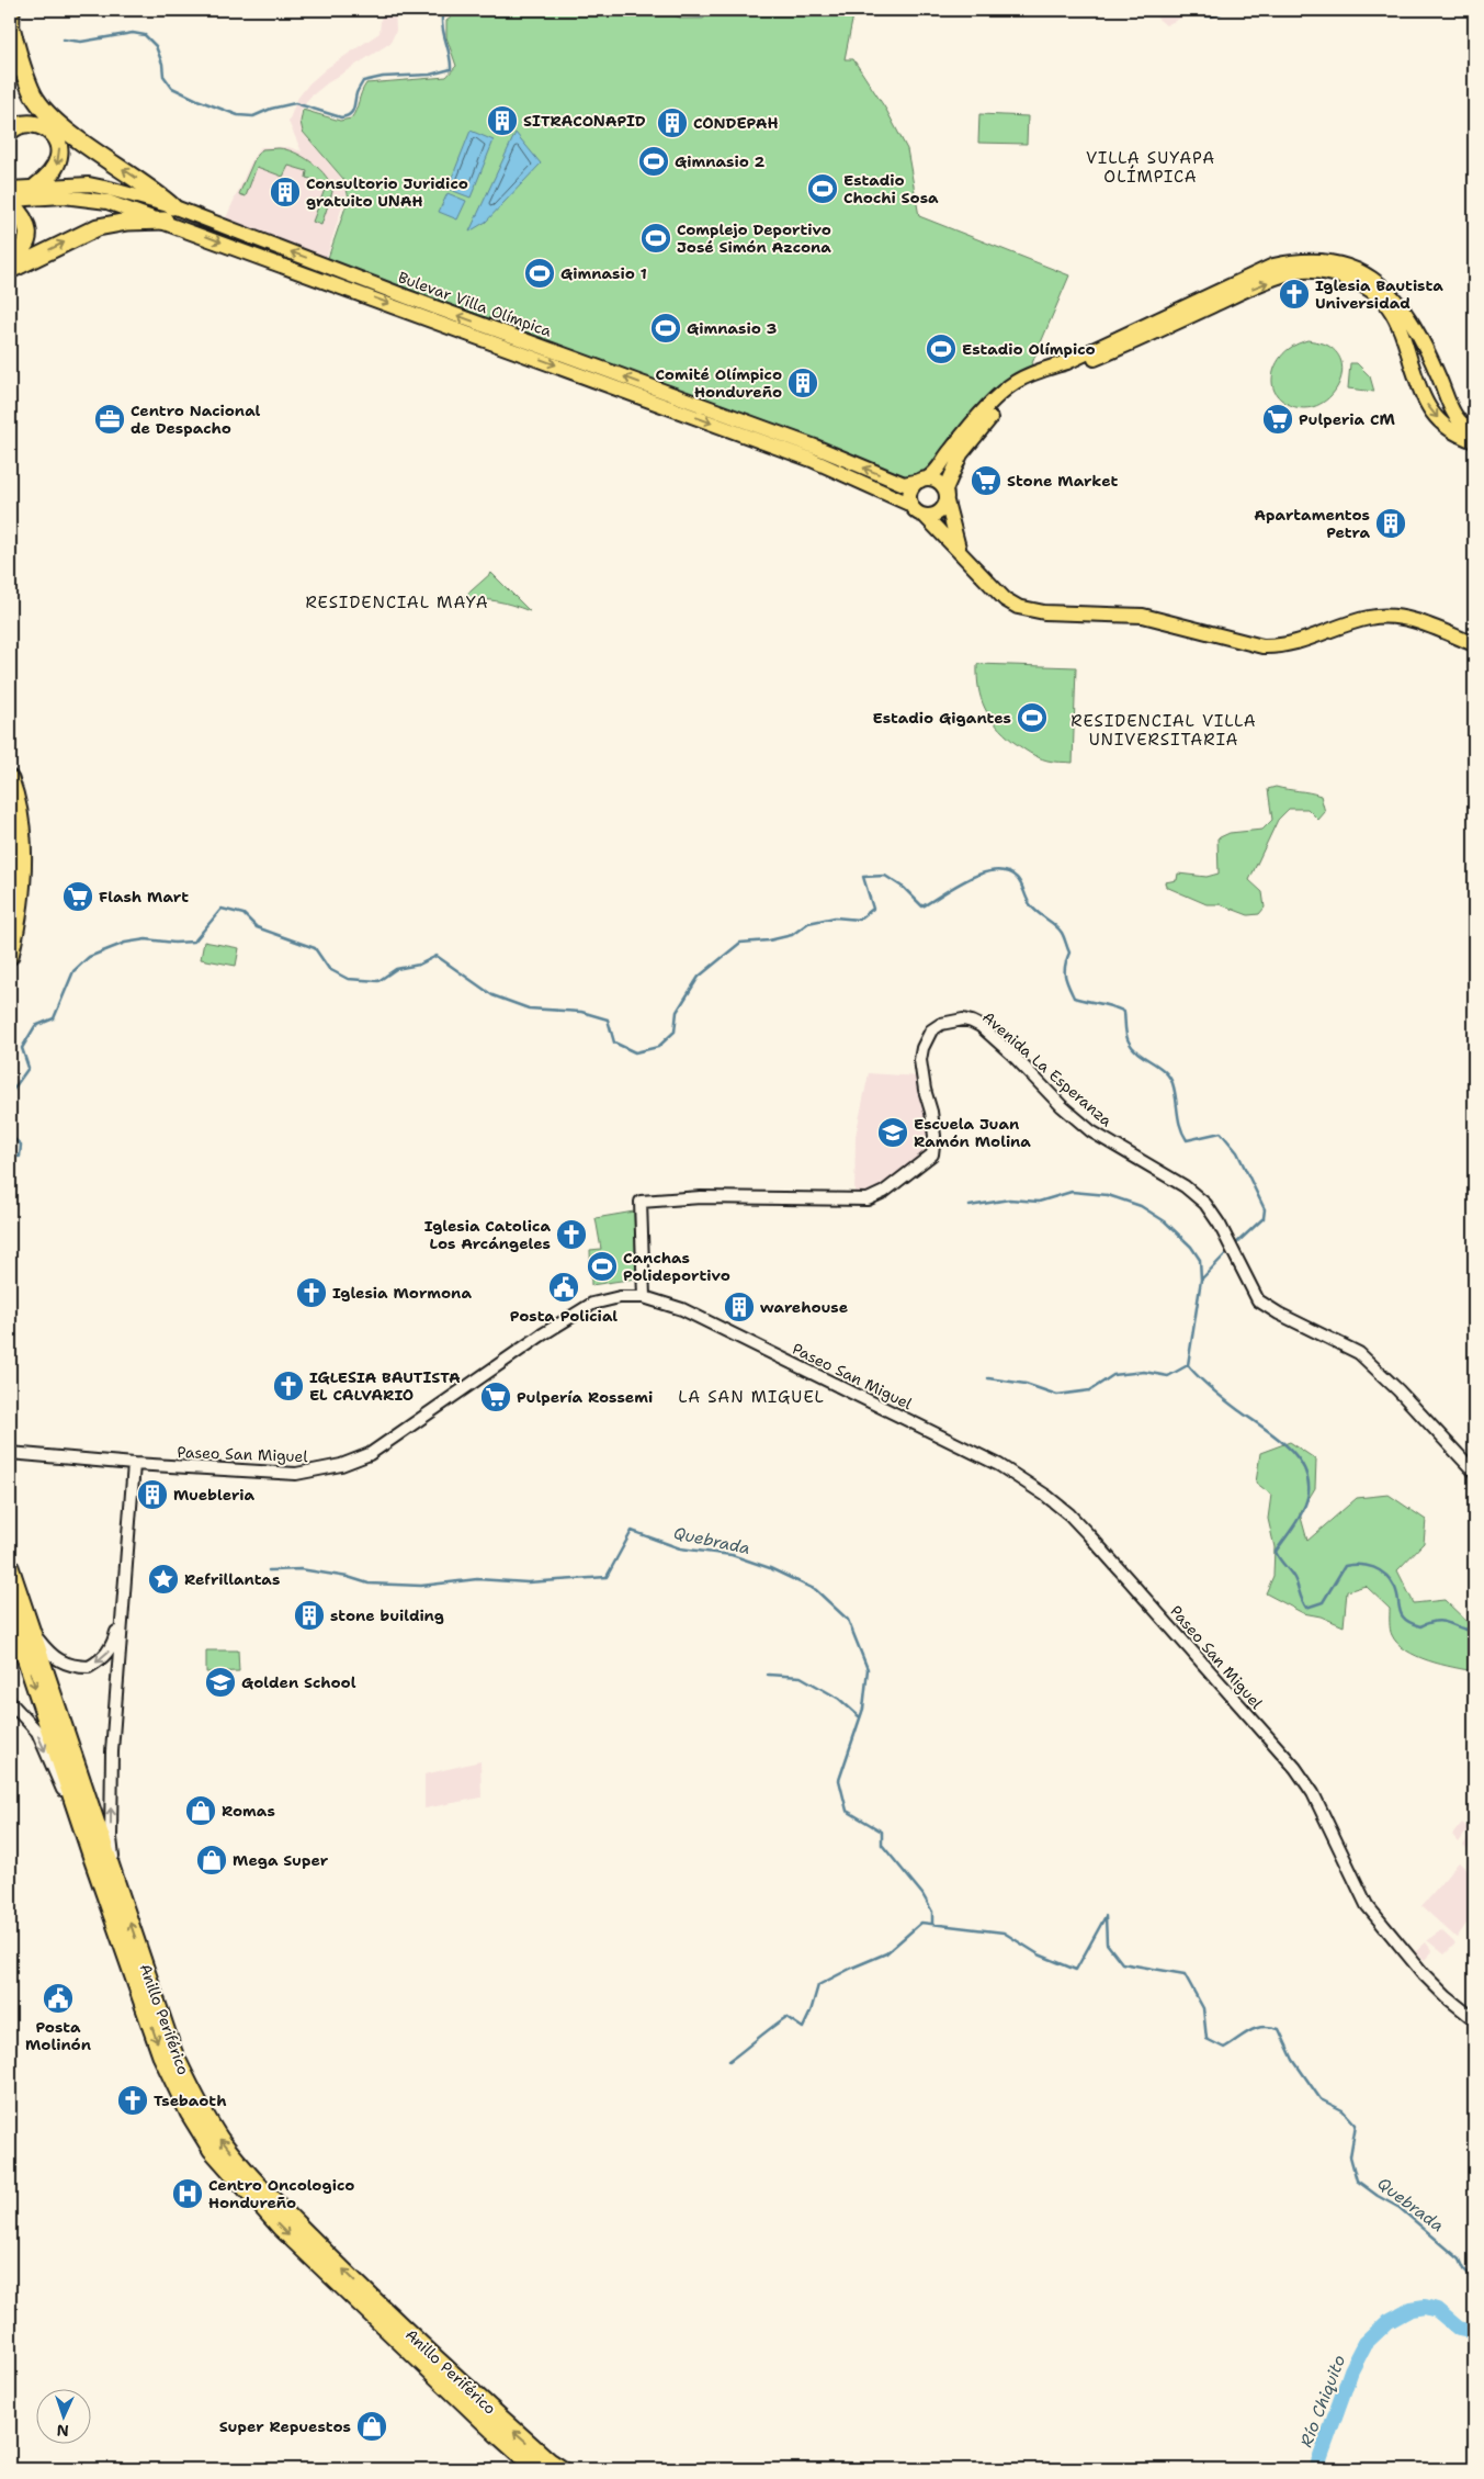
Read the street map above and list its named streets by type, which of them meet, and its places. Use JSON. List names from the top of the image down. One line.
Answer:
{"streets":{"highway":["Anillo Periférico"],"main road":["Bulevar Villa Olímpica"],"street":["Avenida La Esperanza","Paseo San Miguel"]},"crossings":[["Avenida La Esperanza","Paseo San Miguel"]],"districts":["VILLA SUYAPA OLÍMPICA","RESIDENCIAL MAYA","RESIDENCIAL VILLA UNIVERSITARIA","LA SAN MIGUEL"],"water":["Quebrada","Río Chiquito"],"places":{"building":["SITRACONAPID","CONDEPAH","Consultorio Juridico gratuito UNAH","Comité Olímpico Hondureño","Apartamentos Petra","warehouse","Muebleria","stone building"],"sports":["Gimnasio 2","Estadio Chochi Sosa","Complejo Deportivo José Simón Azcona","Gimnasio 1","Gimnasio 3","Estadio Olímpico","Estadio Gigantes","Canchas Polideportivo"],"church":["Iglesia Bautista Universidad","Iglesia Catolica Los Arcángeles","Iglesia Mormona","IGLESIA BAUTISTA EL CALVARIO","Tsebaoth"],"office":["Centro Nacional de Despacho"],"supermarket":["Pulperia CM","Stone Market","Flash Mart","Pulpería Rossemi"],"school or university":["Escuela Juan Ramón Molina","Golden School"],"public building":["Posta Policial","Posta Molinón"],"place":["Refrillantas"],"shop":["Romas","Mega Super","Super Repuestos"],"hospital":["Centro Oncologico Hondureño"]},"north":"bottom"}
